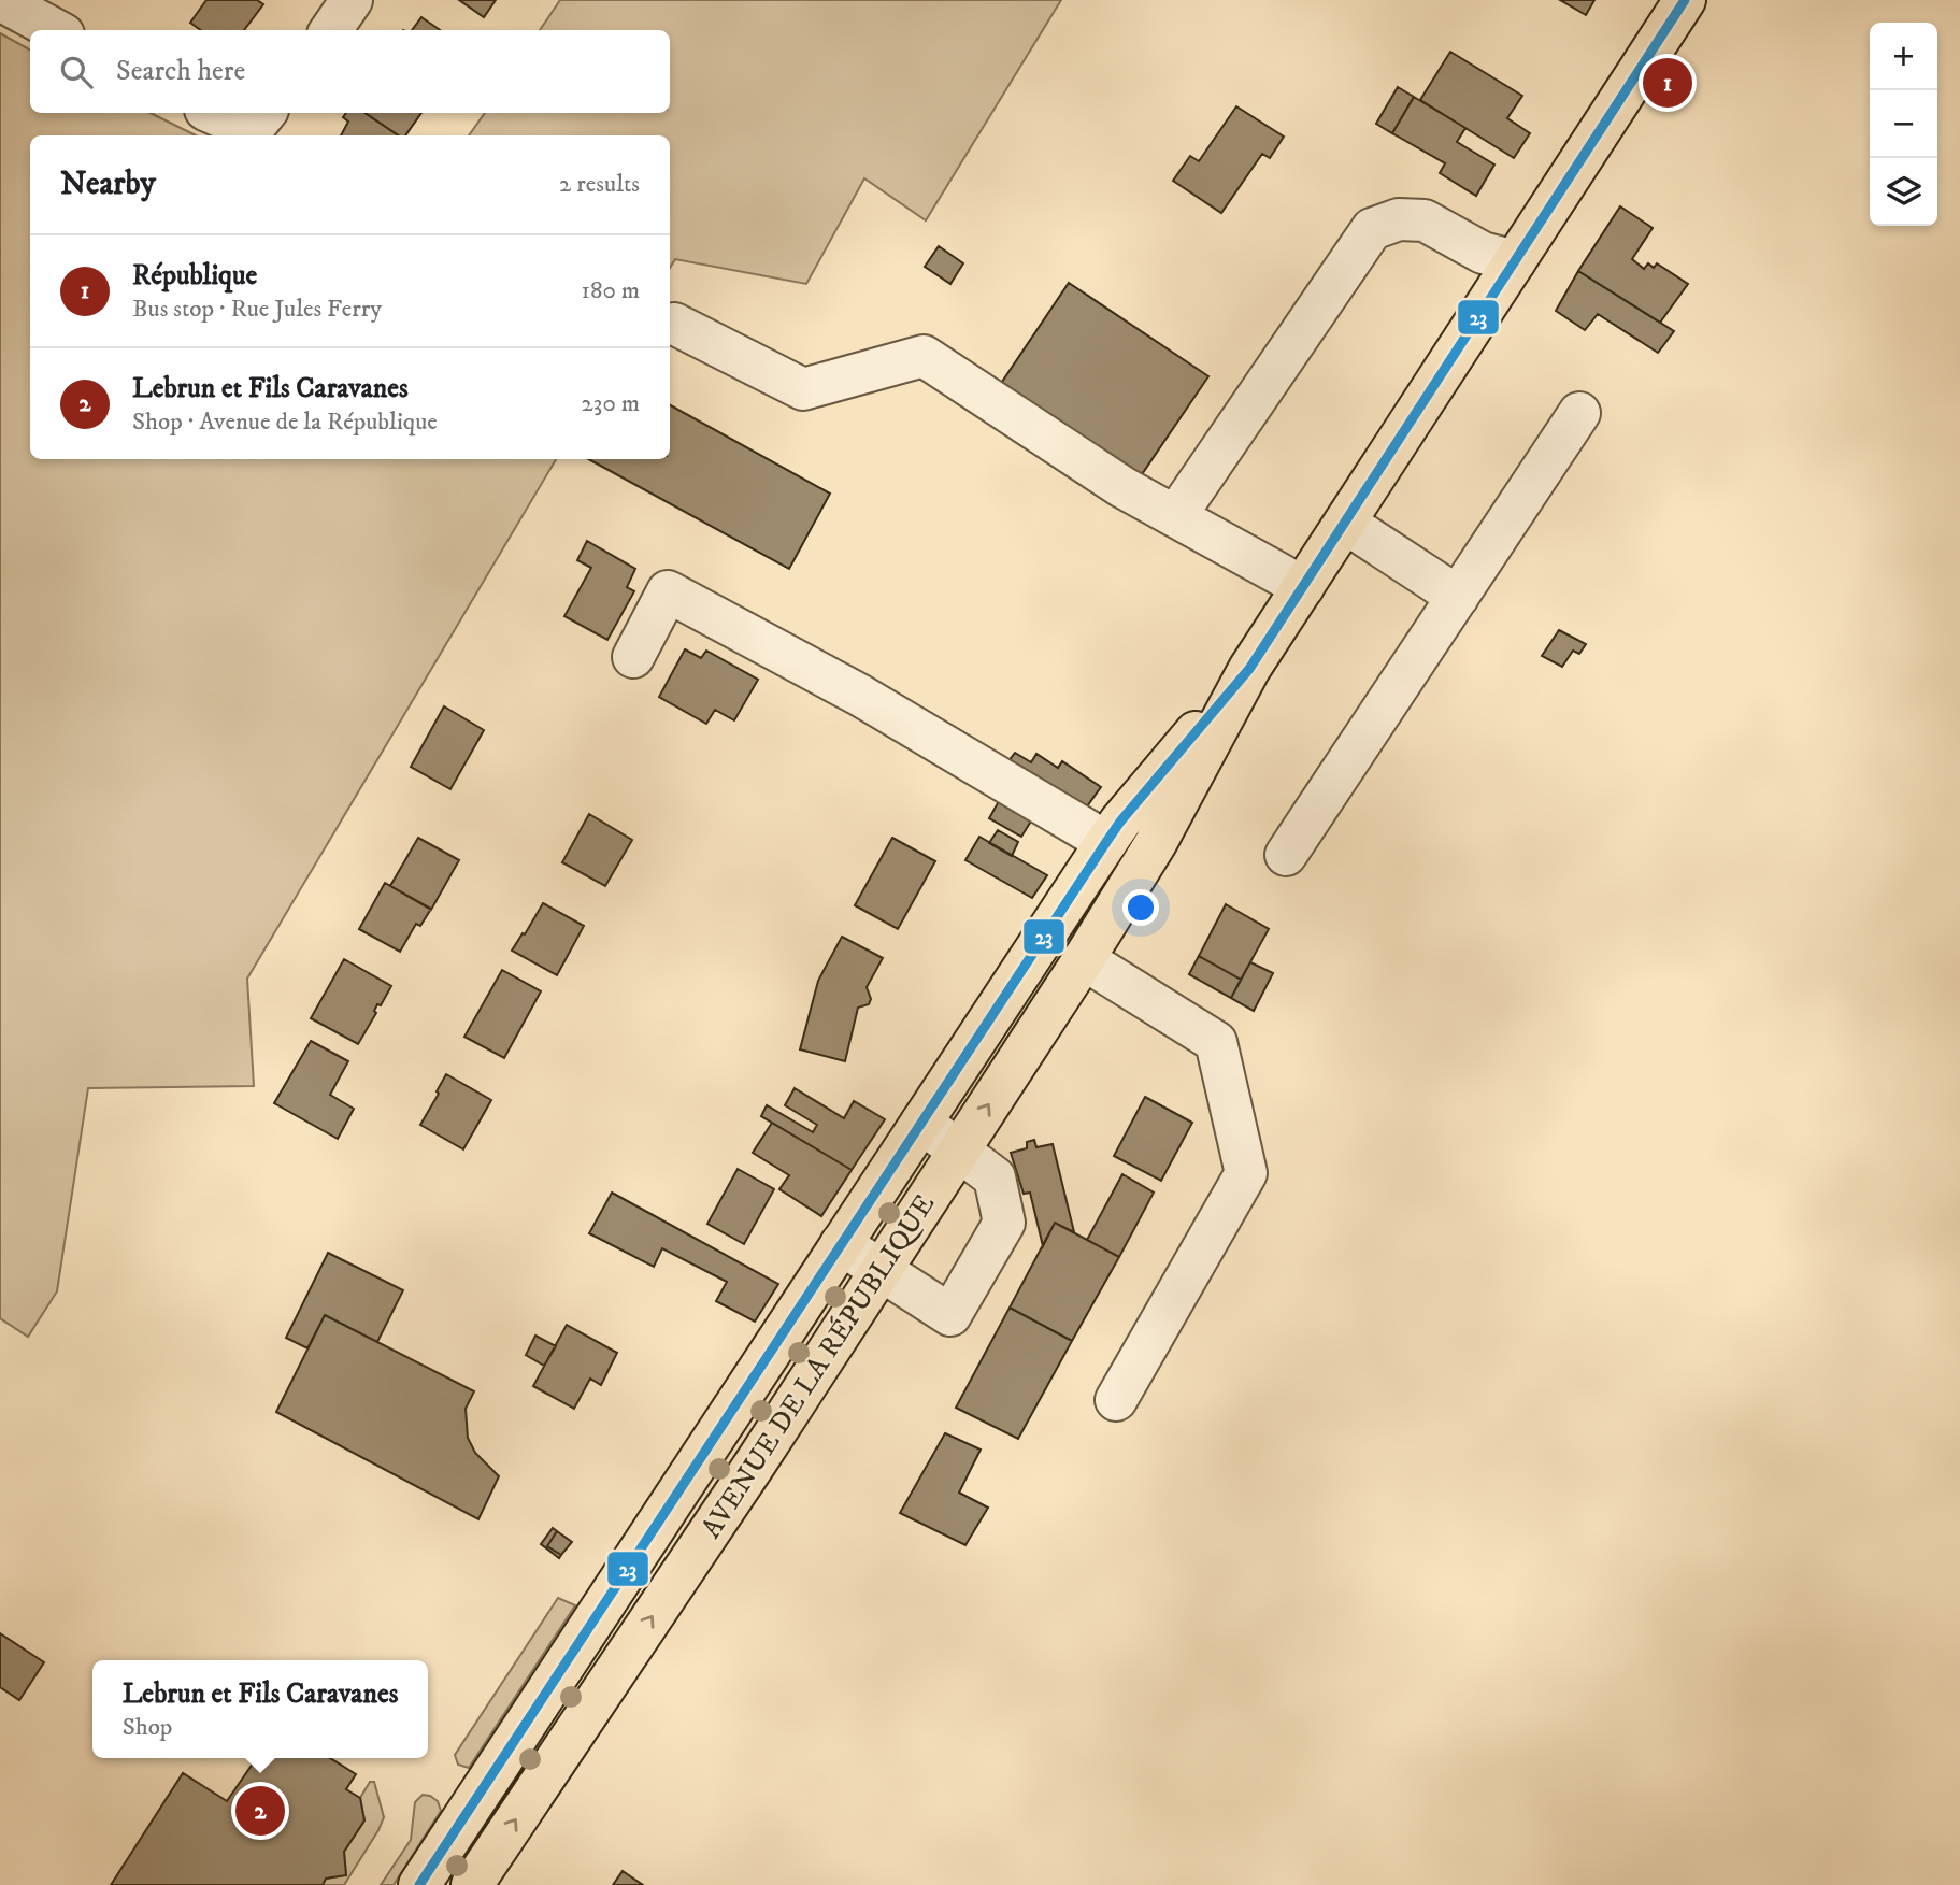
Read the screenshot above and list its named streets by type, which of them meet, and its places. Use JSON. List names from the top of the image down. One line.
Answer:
{"streets":{"main road":["AVENUE DE LA RÉPUBLIQUE"]},"lines":["transit line 23"],"page":{"map_buttons":["+","−"],"search":"Search here","pins":["1","2"],"heading":["Nearby","2 results"],"list":[{"mark":"1","name":"République","note":"Bus stop · Rue Jules Ferry","value":"180 m"},{"mark":"2","name":"Lebrun et Fils Caravanes","note":"Shop · Avenue de la République","value":"230 m"}],"popup":["Lebrun et Fils Caravanes","Shop"]}}
